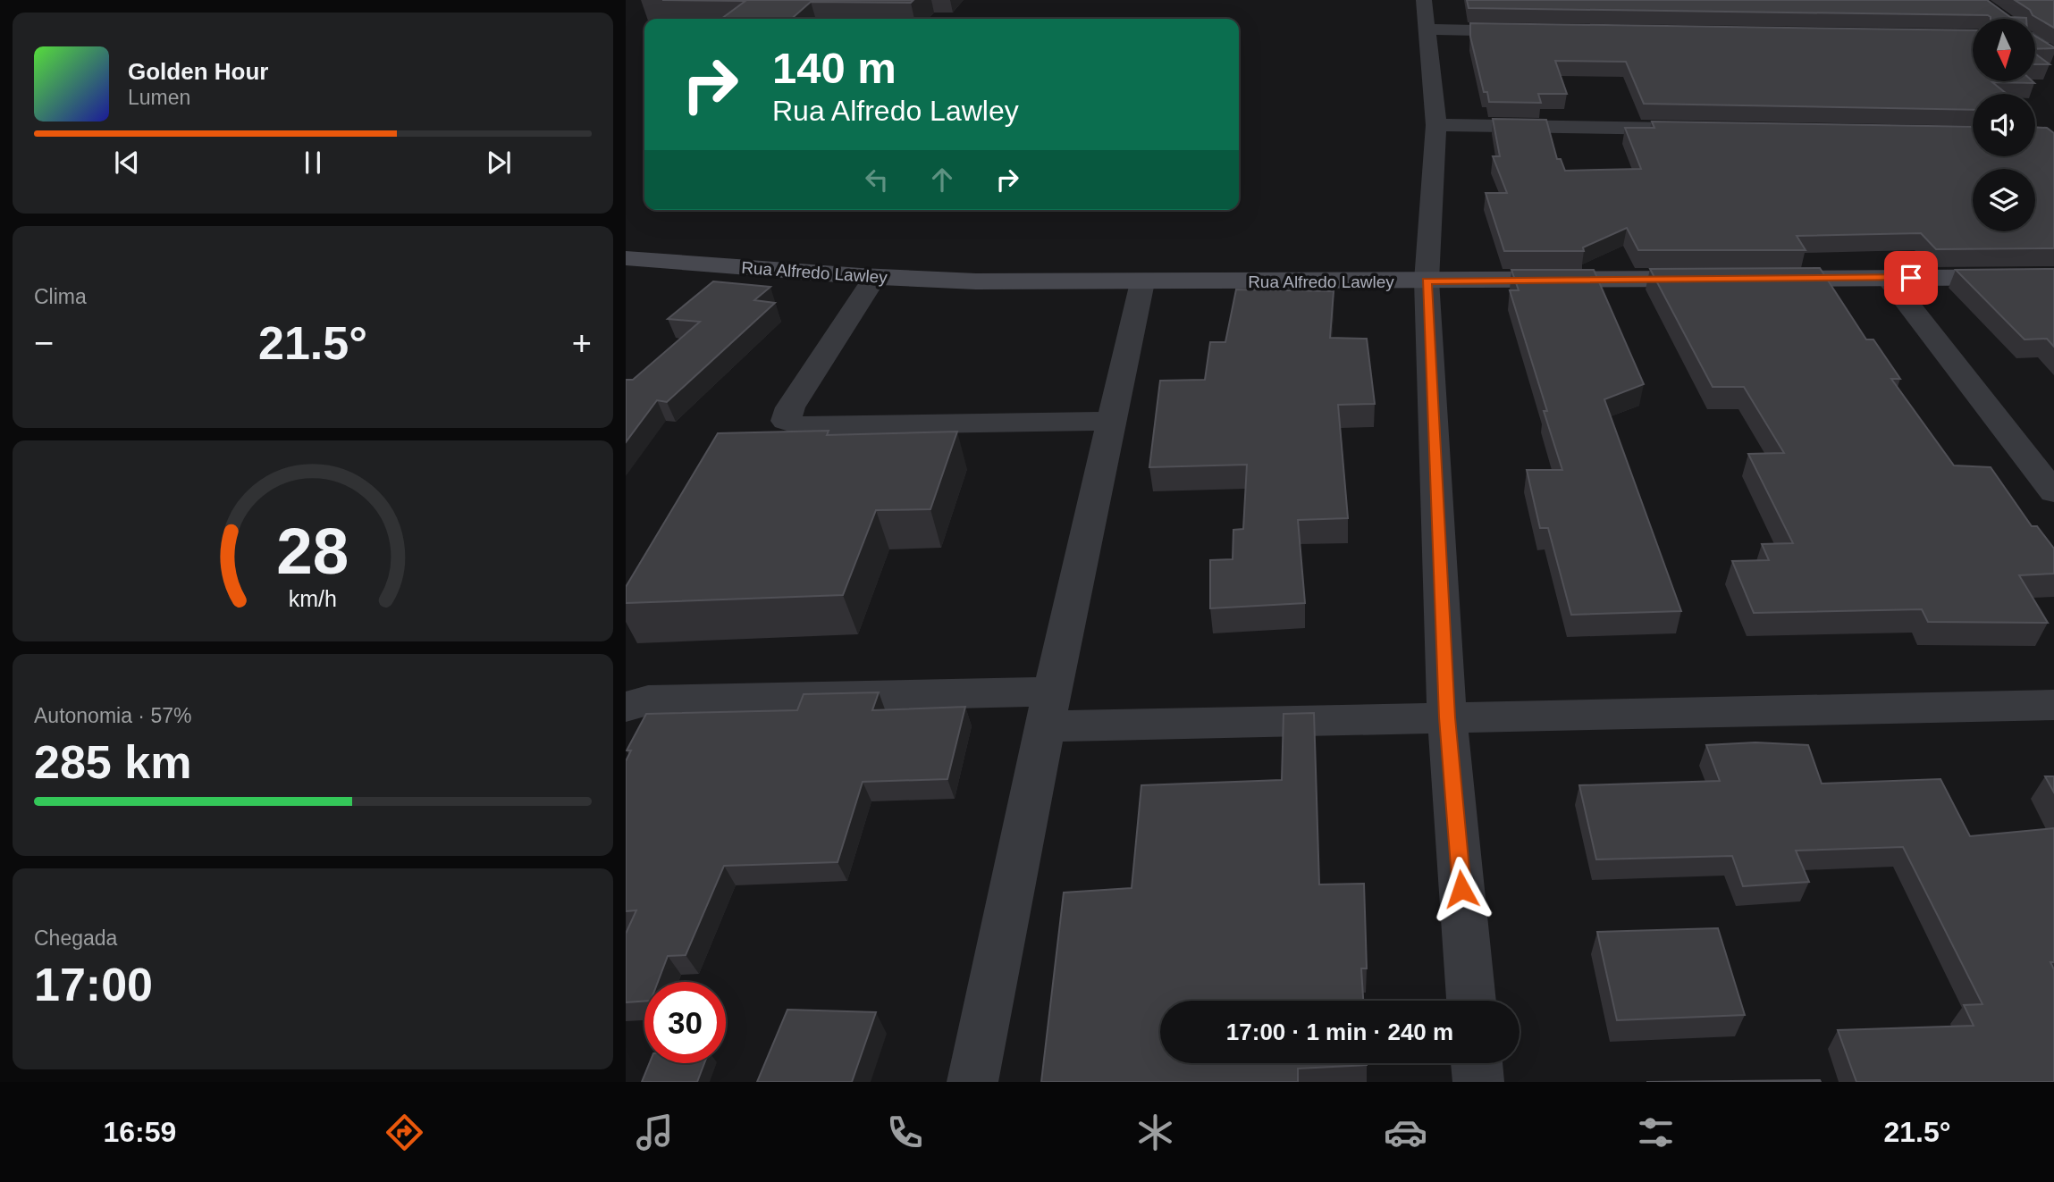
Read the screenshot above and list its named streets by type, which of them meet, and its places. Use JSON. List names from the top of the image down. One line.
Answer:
{"streets":{"main road":["Rua Alfredo Lawley"]},"north":"bottom","page":{"turn":["140 m","Rua Alfredo Lawley"],"song":["Golden Hour","Lumen"],"tile":["Clima",["Autonomia · 57%","285 km"],["Chegada","17:00"]],"heat":["−","21.5°","+"],"limit":"30","trip":"17:00 · 1 min · 240 m","tabs":["16:59","21.5°"],"gauge":["28","km/h"]}}
